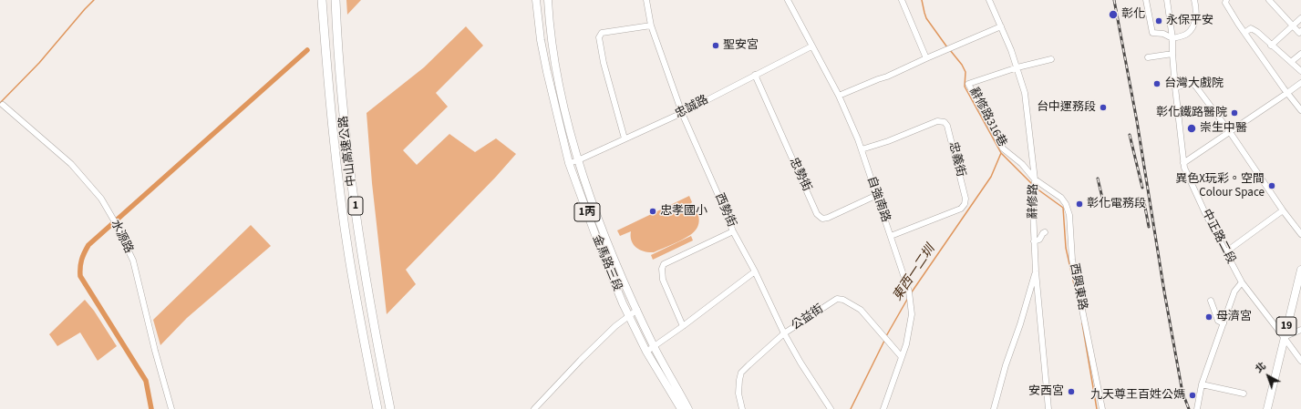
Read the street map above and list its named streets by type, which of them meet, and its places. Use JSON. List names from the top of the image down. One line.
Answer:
{"streets":{"highway":["中山高速公路","1"],"main road":["1丙","金馬路三段","19"],"street":["忠誠路","辭修路316巷","忠義街","忠勢街","自強南路","辭修路","西勢街","水源路","中正路二段","西興東路","公益街"]},"crossings":[["忠誠路","忠勢街"],["忠誠路","自強南路"],["忠誠路","西勢街"],["忠誠路","金馬路三段"],["辭修路316巷","辭修路"],["辭修路316巷","西興東路"],["忠義街","自強南路"],["忠勢街","自強南路"],["自強南路","公益街"],["辭修路","西興東路"],["西勢街","公益街"],["中正路二段","19"]],"water":["東西一二圳"],"places":["彰化","永保平安","聖安宮","台灣大戲院","台中運務段","彰化鐵路醫院","崇生中醫","異色X玩彩。空間 Colour Space","彰化電務段","忠孝國小","母濟宮","安西宮","九天尊王百姓公媽"],"north":"top left"}
